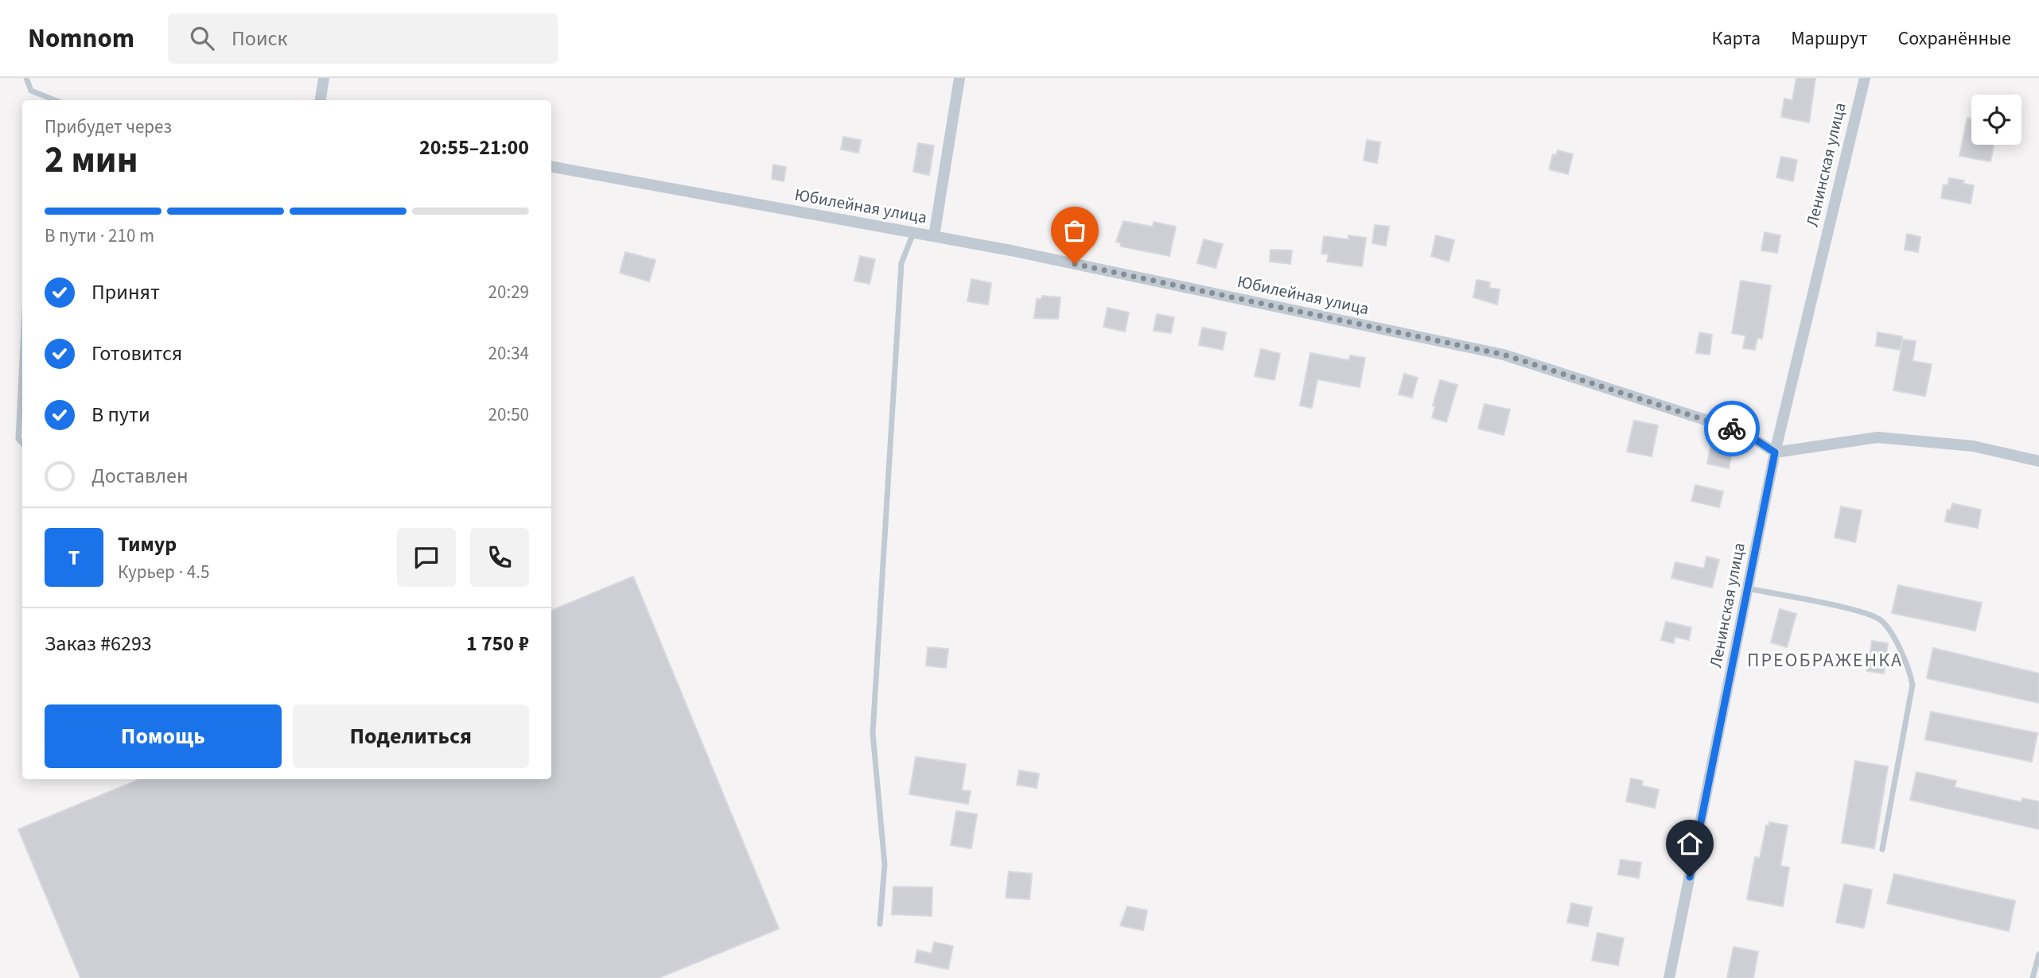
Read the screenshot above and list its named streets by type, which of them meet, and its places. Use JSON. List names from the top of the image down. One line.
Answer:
{"streets":{"street":["Ленинская улица","Юбилейная улица"]},"crossings":[["Ленинская улица","Юбилейная улица"]],"districts":["ПРЕОБРАЖЕНКА"],"page":{"header":"Nomnom","search":"Поиск","nav":["Карта","Маршрут","Сохранённые"],"heading":["2 мин","Прибудет через","20:55–21:00"],"panel":["Тимур","Курьер · 4.5","Заказ #6293","1 750 ₽"],"bar":"В пути · 210 m","list":[["Принят","20:29"],["Готовится","20:34"],["В пути","20:50"],"Доставлен"],"round":"Т","buttons":["Помощь","Поделиться"]}}
